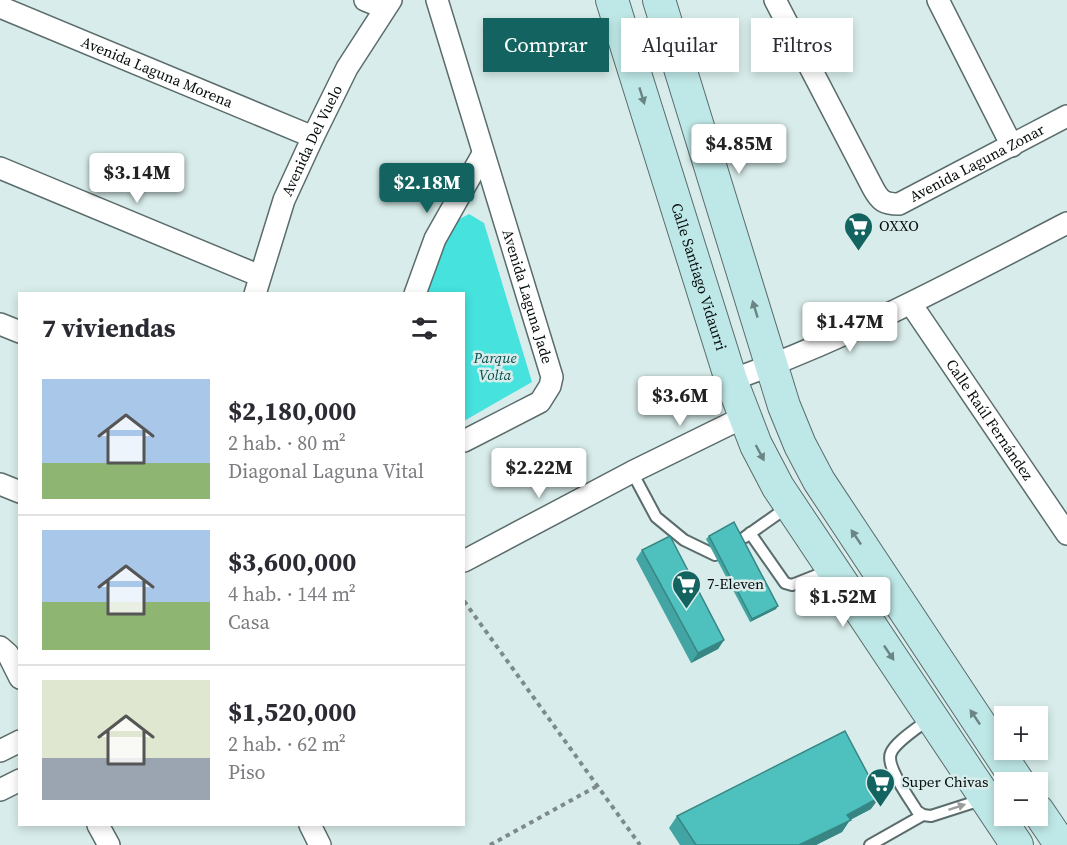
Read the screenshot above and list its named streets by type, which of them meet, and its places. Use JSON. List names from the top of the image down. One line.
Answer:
{"streets":{"main road":["Calle Santiago Vidaurri"],"street":["Avenida Laguna Morena","Avenida Del Vuelo","Avenida Laguna Zonar","Avenida Laguna Jade","Calle Raúl Fernández"]},"crossings":[["Avenida Laguna Morena","Avenida Del Vuelo"]],"parks":["Parque Volta"],"places":{"supermarket":["OXXO","7-Eleven","Super Chivas"]},"page":{"chip":["Comprar","Alquilar","Filtros"],"price":["$4.85M","$3.14M","$2.18M","$1.47M","$3.6M","$2.22M","$1.52M"],"heading":"7 viviendas","list":[{"name":"$2,180,000","note":"2 hab. · 80 m² · Diagonal Laguna Vital"},{"name":"$3,600,000","note":"4 hab. · 144 m² · Casa"},{"name":"$1,520,000","note":"2 hab. · 62 m² · Piso"}],"map_buttons":["+","−"]}}
